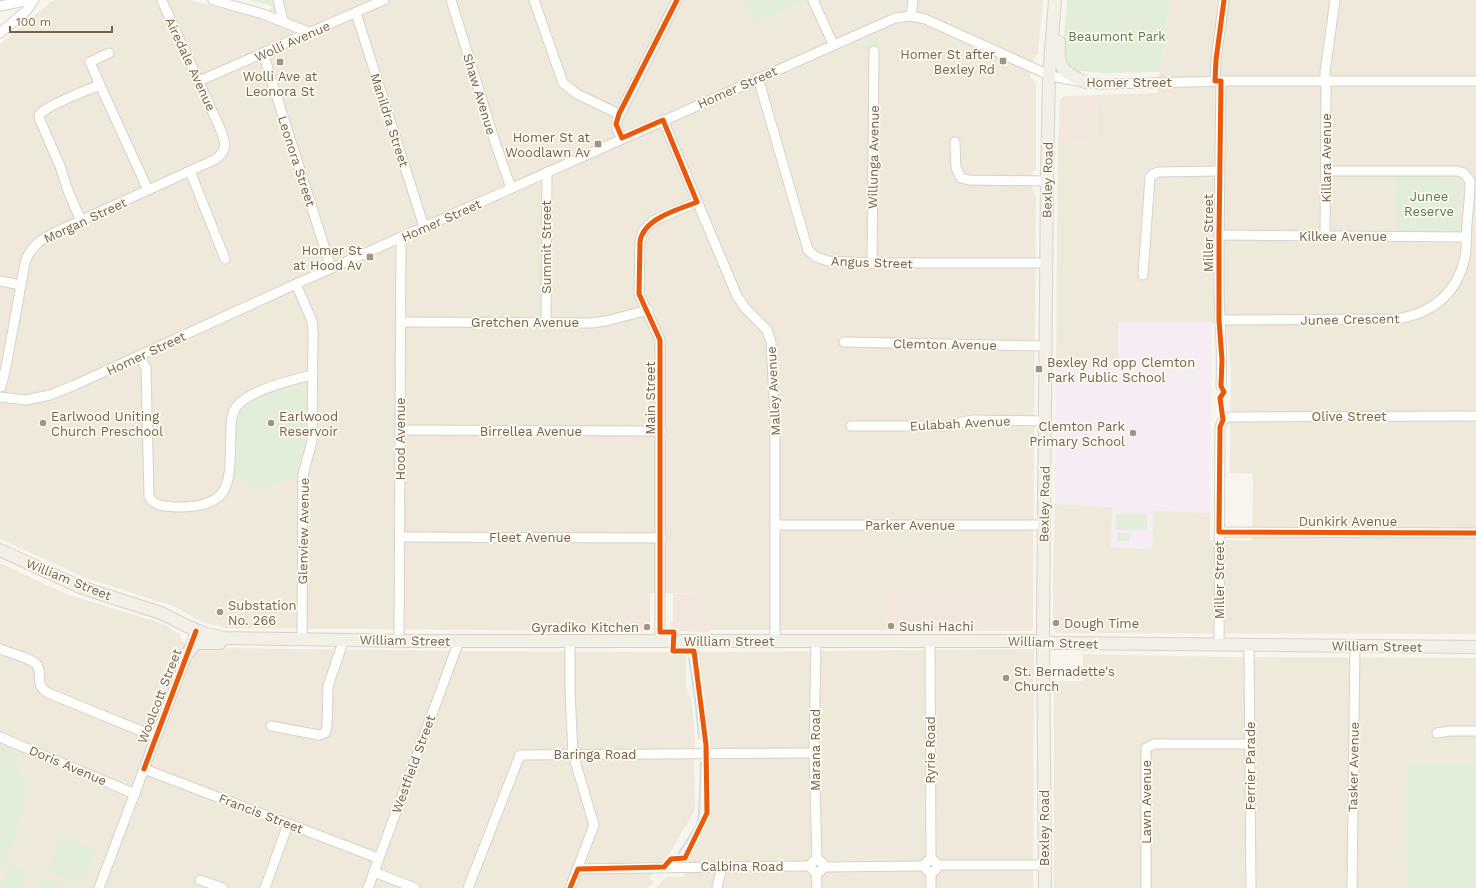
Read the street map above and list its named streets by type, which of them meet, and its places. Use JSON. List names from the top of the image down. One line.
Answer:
{"streets":{"main road":["Bexley Road","William Street"],"street":["Wolli Avenue","Airedale Avenue","Homer Street","Shaw Avenue","Manildra Street","Willunga Avenue","Killara Avenue","Leonora Street","Morgan Street","Miller Street","Kilkee Avenue","Summit Street","Angus Street","Junee Crescent","Gretchen Avenue","Clemton Avenue","Malley Avenue","Main Street","Olive Street","Eulabah Avenue","Birrellea Avenue","Hood Avenue","Dunkirk Avenue","Parker Avenue","Glenview Avenue","Fleet Avenue","Woolcott Street","Marana Road","Ryrie Road","Baringa Road","Westfield Street","Doris Avenue","Ferrier Parade","Tasker Avenue","Lawn Avenue","Francis Street","Calbina Road"]},"crossings":[["Wolli Avenue","Airedale Avenue"],["Wolli Avenue","Manildra Street"],["Wolli Avenue","Leonora Street"],["Airedale Avenue","Morgan Street"],["Homer Street","Shaw Avenue"],["Homer Street","Manildra Street"],["Homer Street","Killara Avenue"],["Homer Street","Leonora Street"],["Homer Street","Bexley Road"],["Homer Street","Morgan Street"],["Homer Street","Miller Street"],["Homer Street","Summit Street"],["Homer Street","Angus Street"],["Homer Street","Malley Avenue"],["Homer Street","Hood Avenue"],["Homer Street","Glenview Avenue"],["Willunga Avenue","Angus Street"],["Killara Avenue","Kilkee Avenue"],["Killara Avenue","Junee Crescent"],["Bexley Road","Angus Street"],["Bexley Road","Clemton Avenue"],["Bexley Road","Eulabah Avenue"],["Bexley Road","Parker Avenue"],["Bexley Road","William Street"],["Bexley Road","Calbina Road"],["Miller Street","Kilkee Avenue"],["Miller Street","Junee Crescent"],["Miller Street","Olive Street"],["Miller Street","Dunkirk Avenue"],["Miller Street","William Street"],["Kilkee Avenue","Junee Crescent"],["Summit Street","Gretchen Avenue"],["Gretchen Avenue","Main Street"],["Gretchen Avenue","Hood Avenue"],["Malley Avenue","Main Street"],["Malley Avenue","Parker Avenue"],["Malley Avenue","William Street"],["Main Street","Birrellea Avenue"],["Main Street","Fleet Avenue"],["Main Street","William Street"],["Birrellea Avenue","Hood Avenue"],["Hood Avenue","Fleet Avenue"],["Hood Avenue","William Street"],["Glenview Avenue","William Street"],["William Street","Woolcott Street"],["William Street","Marana Road"],["William Street","Ryrie Road"],["William Street","Westfield Street"],["William Street","Ferrier Parade"],["William Street","Tasker Avenue"],["Woolcott Street","Doris Avenue"],["Woolcott Street","Francis Street"],["Marana Road","Baringa Road"],["Marana Road","Calbina Road"],["Ryrie Road","Calbina Road"],["Westfield Street","Francis Street"],["Ferrier Parade","Lawn Avenue"]],"parks":["Beaumont Park","Junee Reserve"],"places":{"transit":["Homer St after Bexley Rd","Wolli Ave at Leonora St","Homer St at Woodlawn Av","Homer St at Hood Av","Bexley Rd opp Clemton Park Public School"],"other":["Earlwood Uniting Church Preschool","Earlwood Reservoir","Clemton Park Primary School","Substation No. 266","Dough Time","Sushi Hachi","Gyradiko Kitchen","St. Bernadette's Church"]},"scale_bar":"100 m"}
